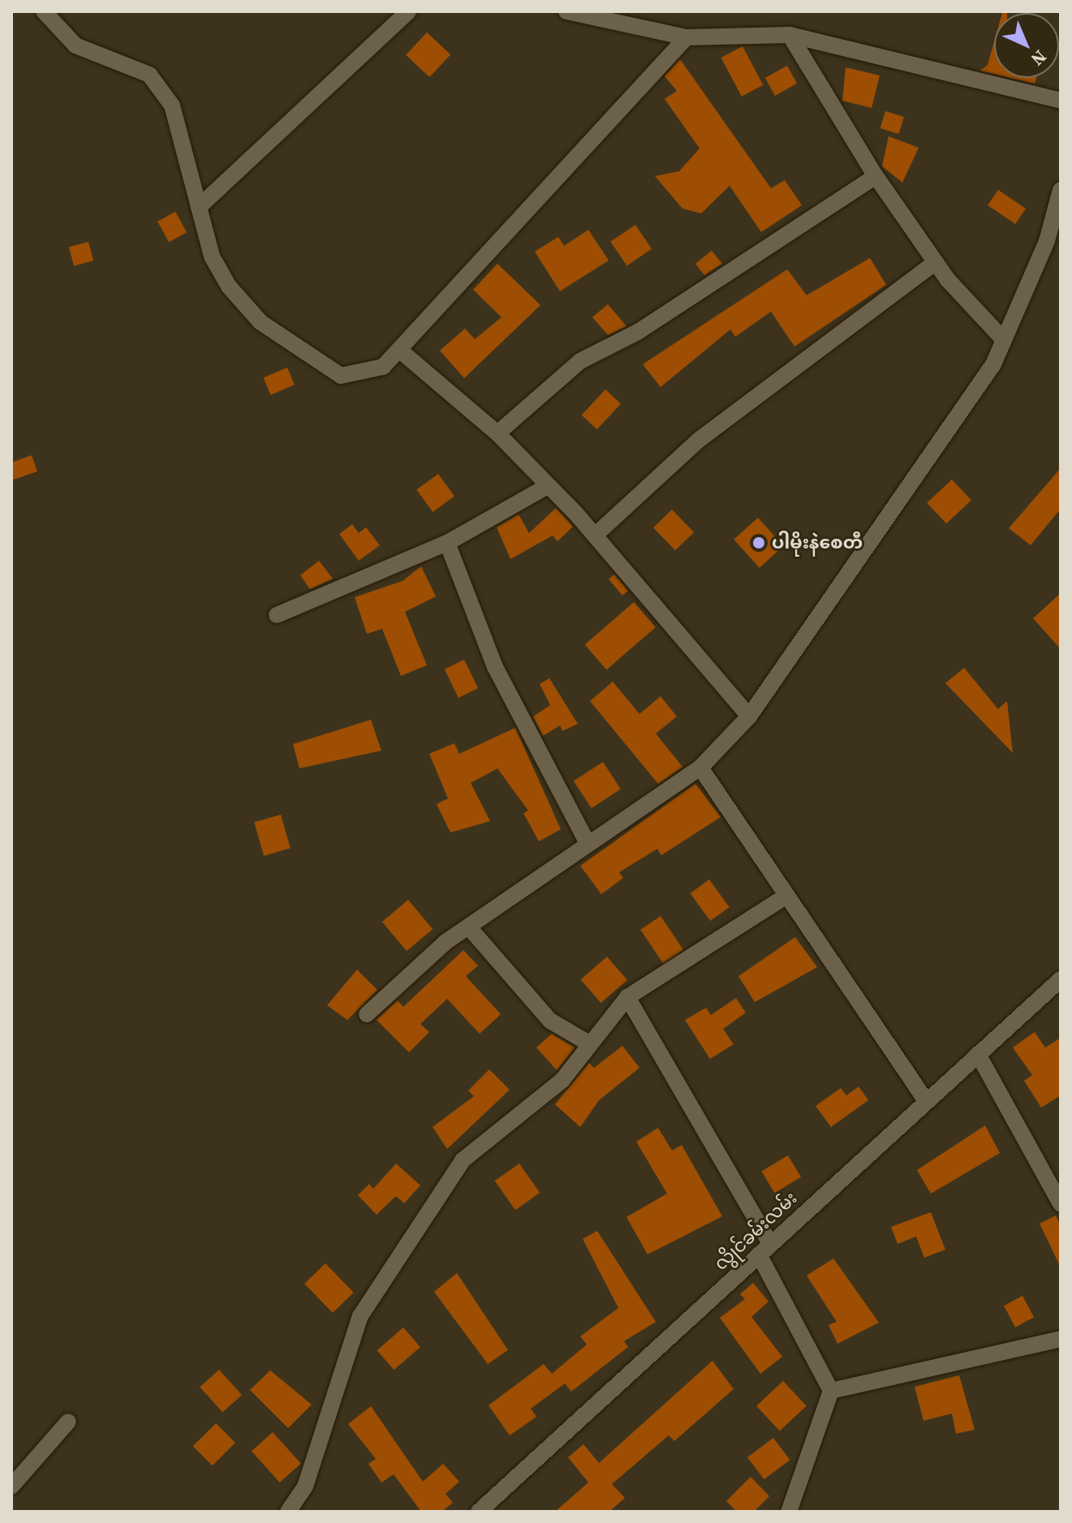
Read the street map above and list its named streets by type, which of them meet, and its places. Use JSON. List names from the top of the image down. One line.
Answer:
{"streets":{"street":["လွိုင်ခမ်းလမ်း"]},"places":["ပါမိုးနဲစေတီ"],"north":"bottom right"}
